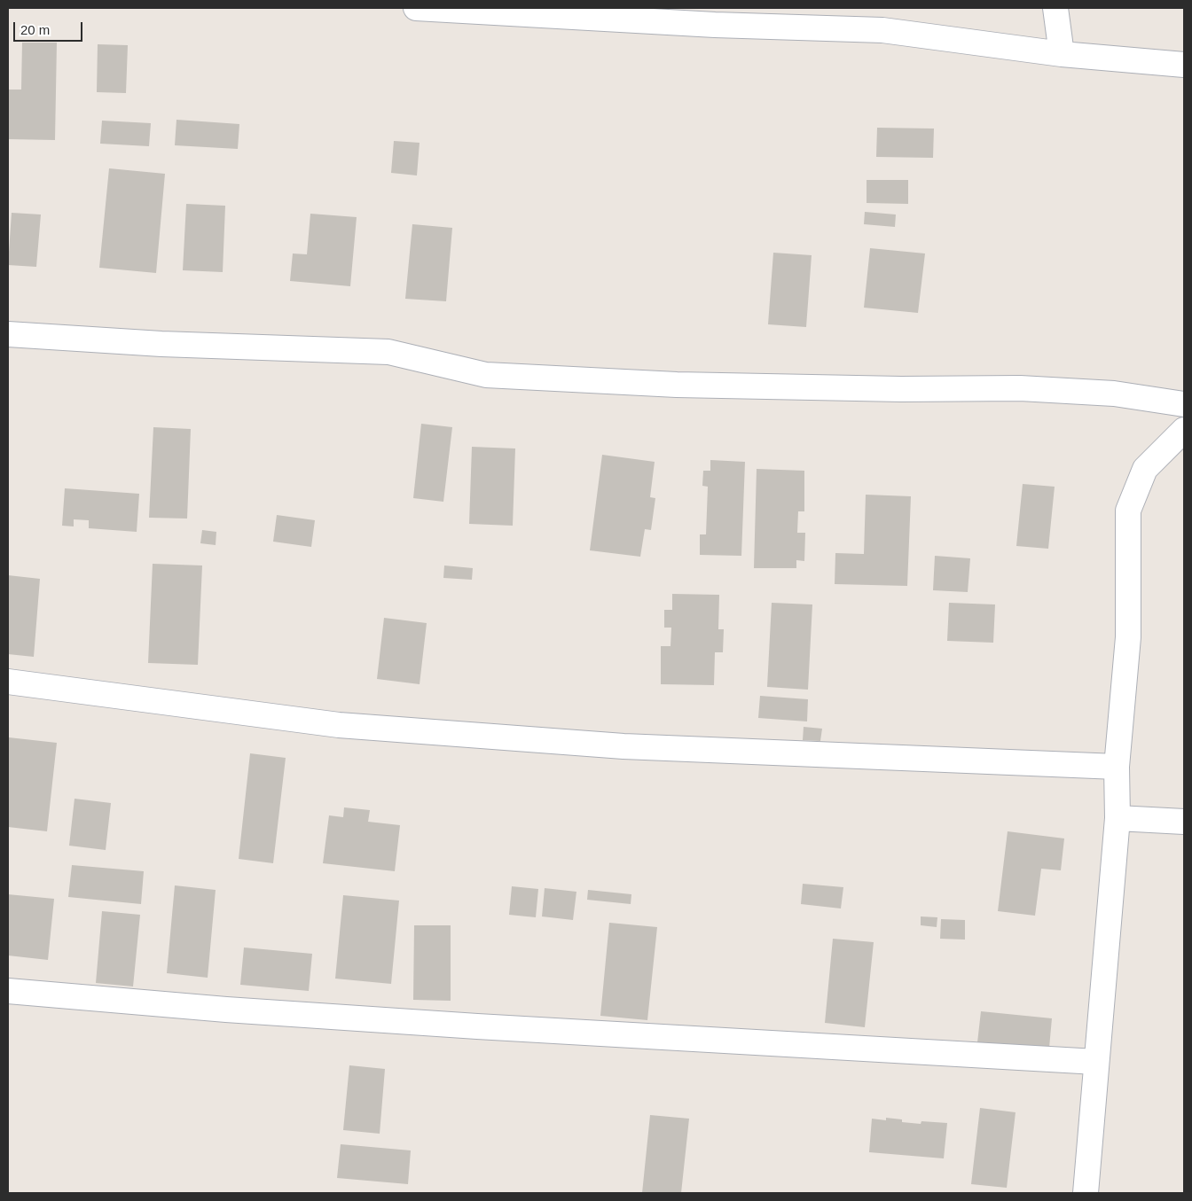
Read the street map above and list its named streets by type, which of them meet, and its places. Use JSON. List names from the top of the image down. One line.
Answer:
{"scale_bar":"20 m"}
